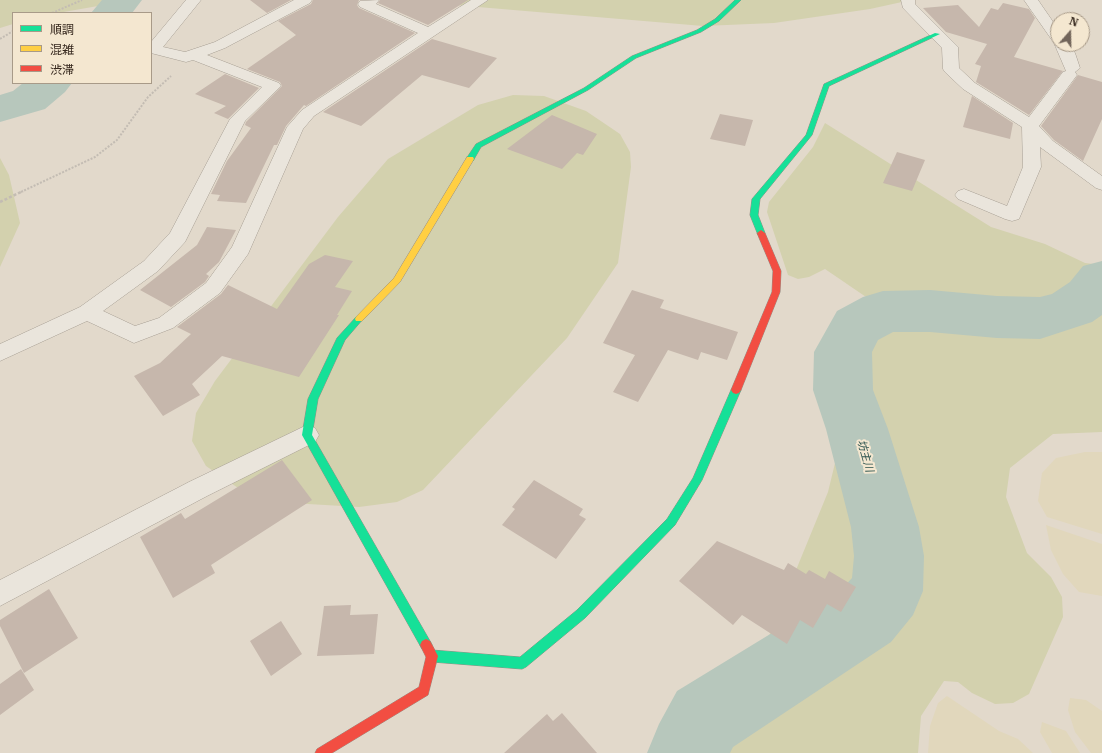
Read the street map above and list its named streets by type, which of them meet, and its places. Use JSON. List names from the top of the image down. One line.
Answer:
{"water":["坊主川"],"legend":["順調","混雑","渋滞"],"north":"top"}
